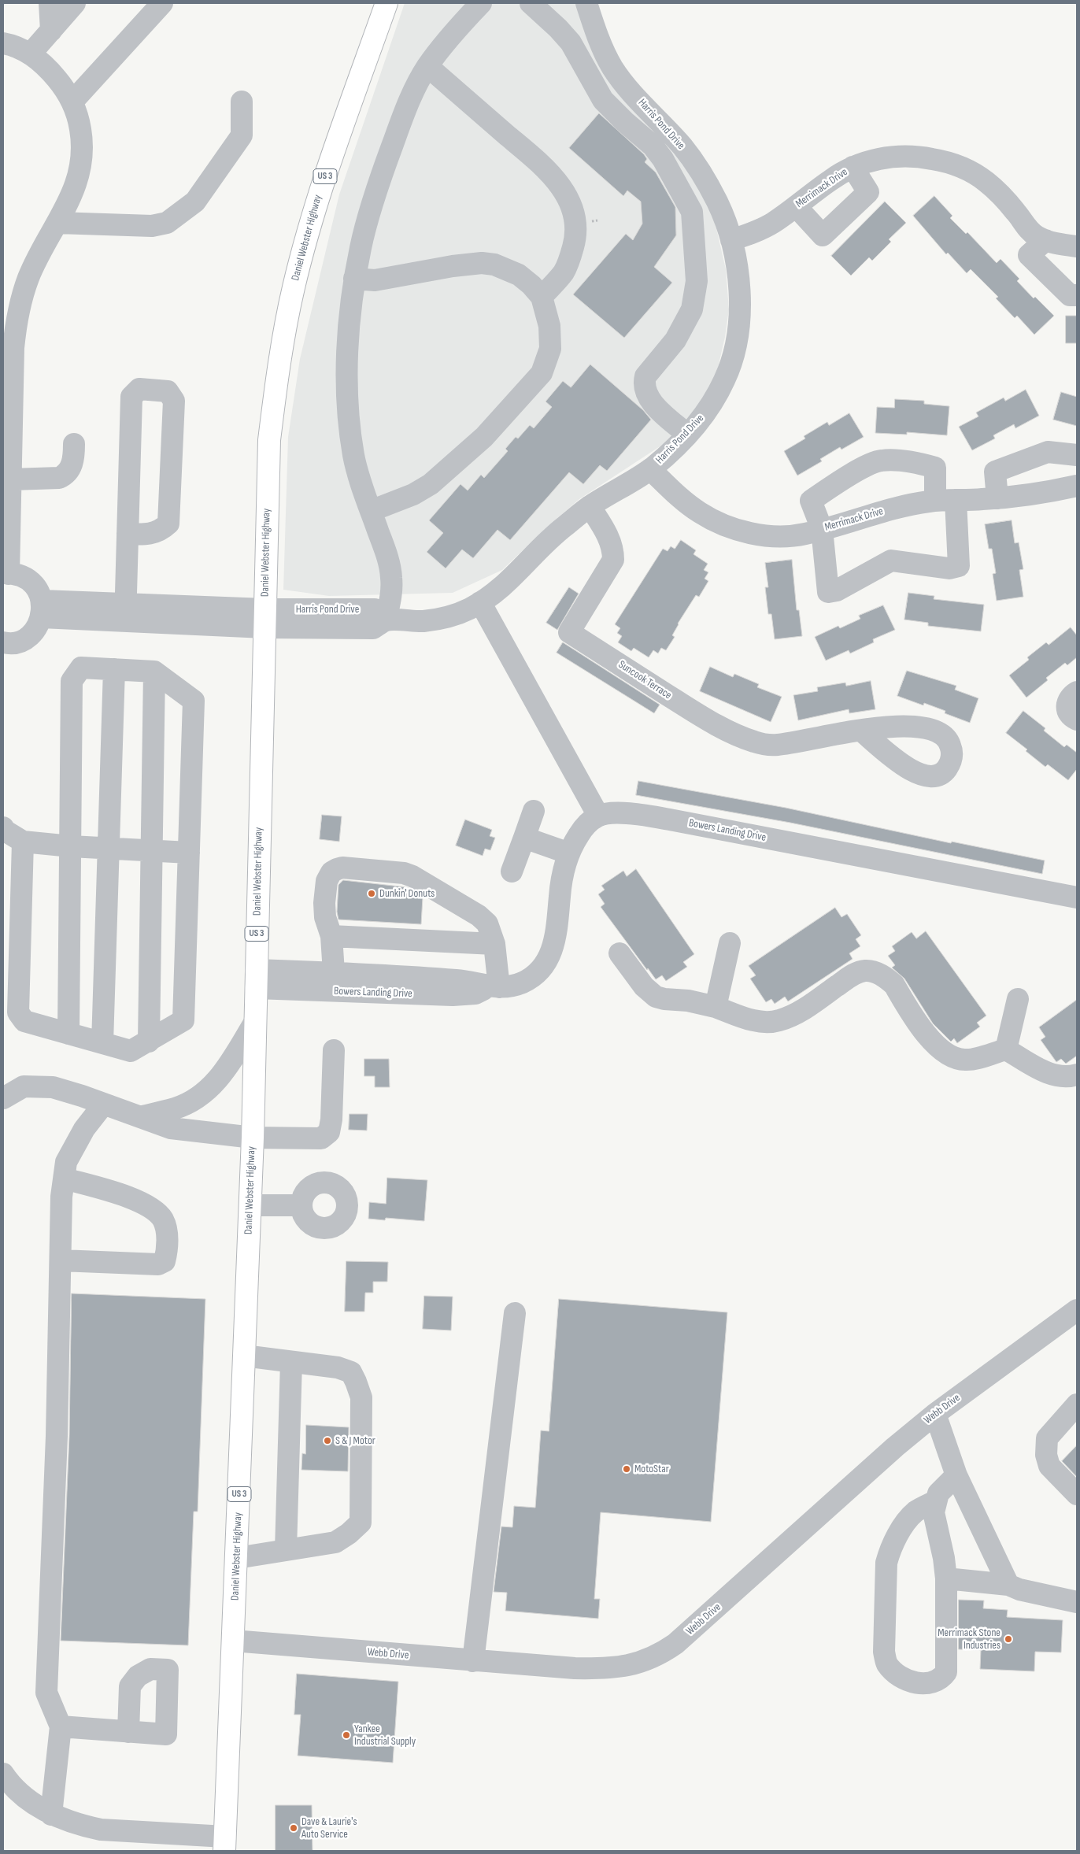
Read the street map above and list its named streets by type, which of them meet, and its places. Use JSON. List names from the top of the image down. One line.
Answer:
{"streets":{"main road":["US 3","Daniel Webster Highway"],"street":["Harris Pond Drive","Merrimack Drive","Suncook Terrace","Bowers Landing Drive","Webb Drive"]},"crossings":[["Harris Pond Drive","Merrimack Drive"],["Harris Pond Drive","Daniel Webster Highway"],["Harris Pond Drive","Suncook Terrace"],["Daniel Webster Highway","Bowers Landing Drive"],["Daniel Webster Highway","Webb Drive"]],"places":["Dunkin' Donuts","S & J Motor","MotoStar","Merrimack Stone Industries","Yankee Industrial Supply","Dave & Laurie's Auto Service"]}
